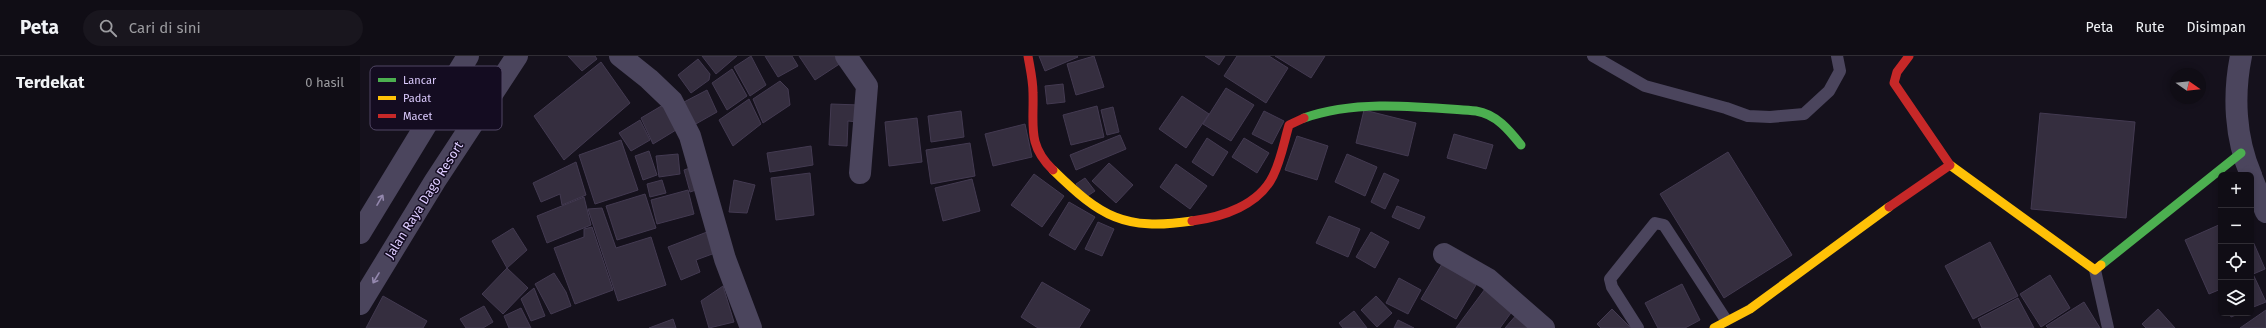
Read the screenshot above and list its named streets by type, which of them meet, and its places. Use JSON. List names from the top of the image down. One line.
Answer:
{"streets":{"street":["Jalan Raya Dago Resort"]},"legend":["Lancar","Padat","Macet"],"north":"right","page":{"header":"Peta","search":"Cari di sini","nav":["Peta","Rute","Disimpan"],"heading":["Terdekat","0 hasil"],"map_buttons":["+","−"]}}
